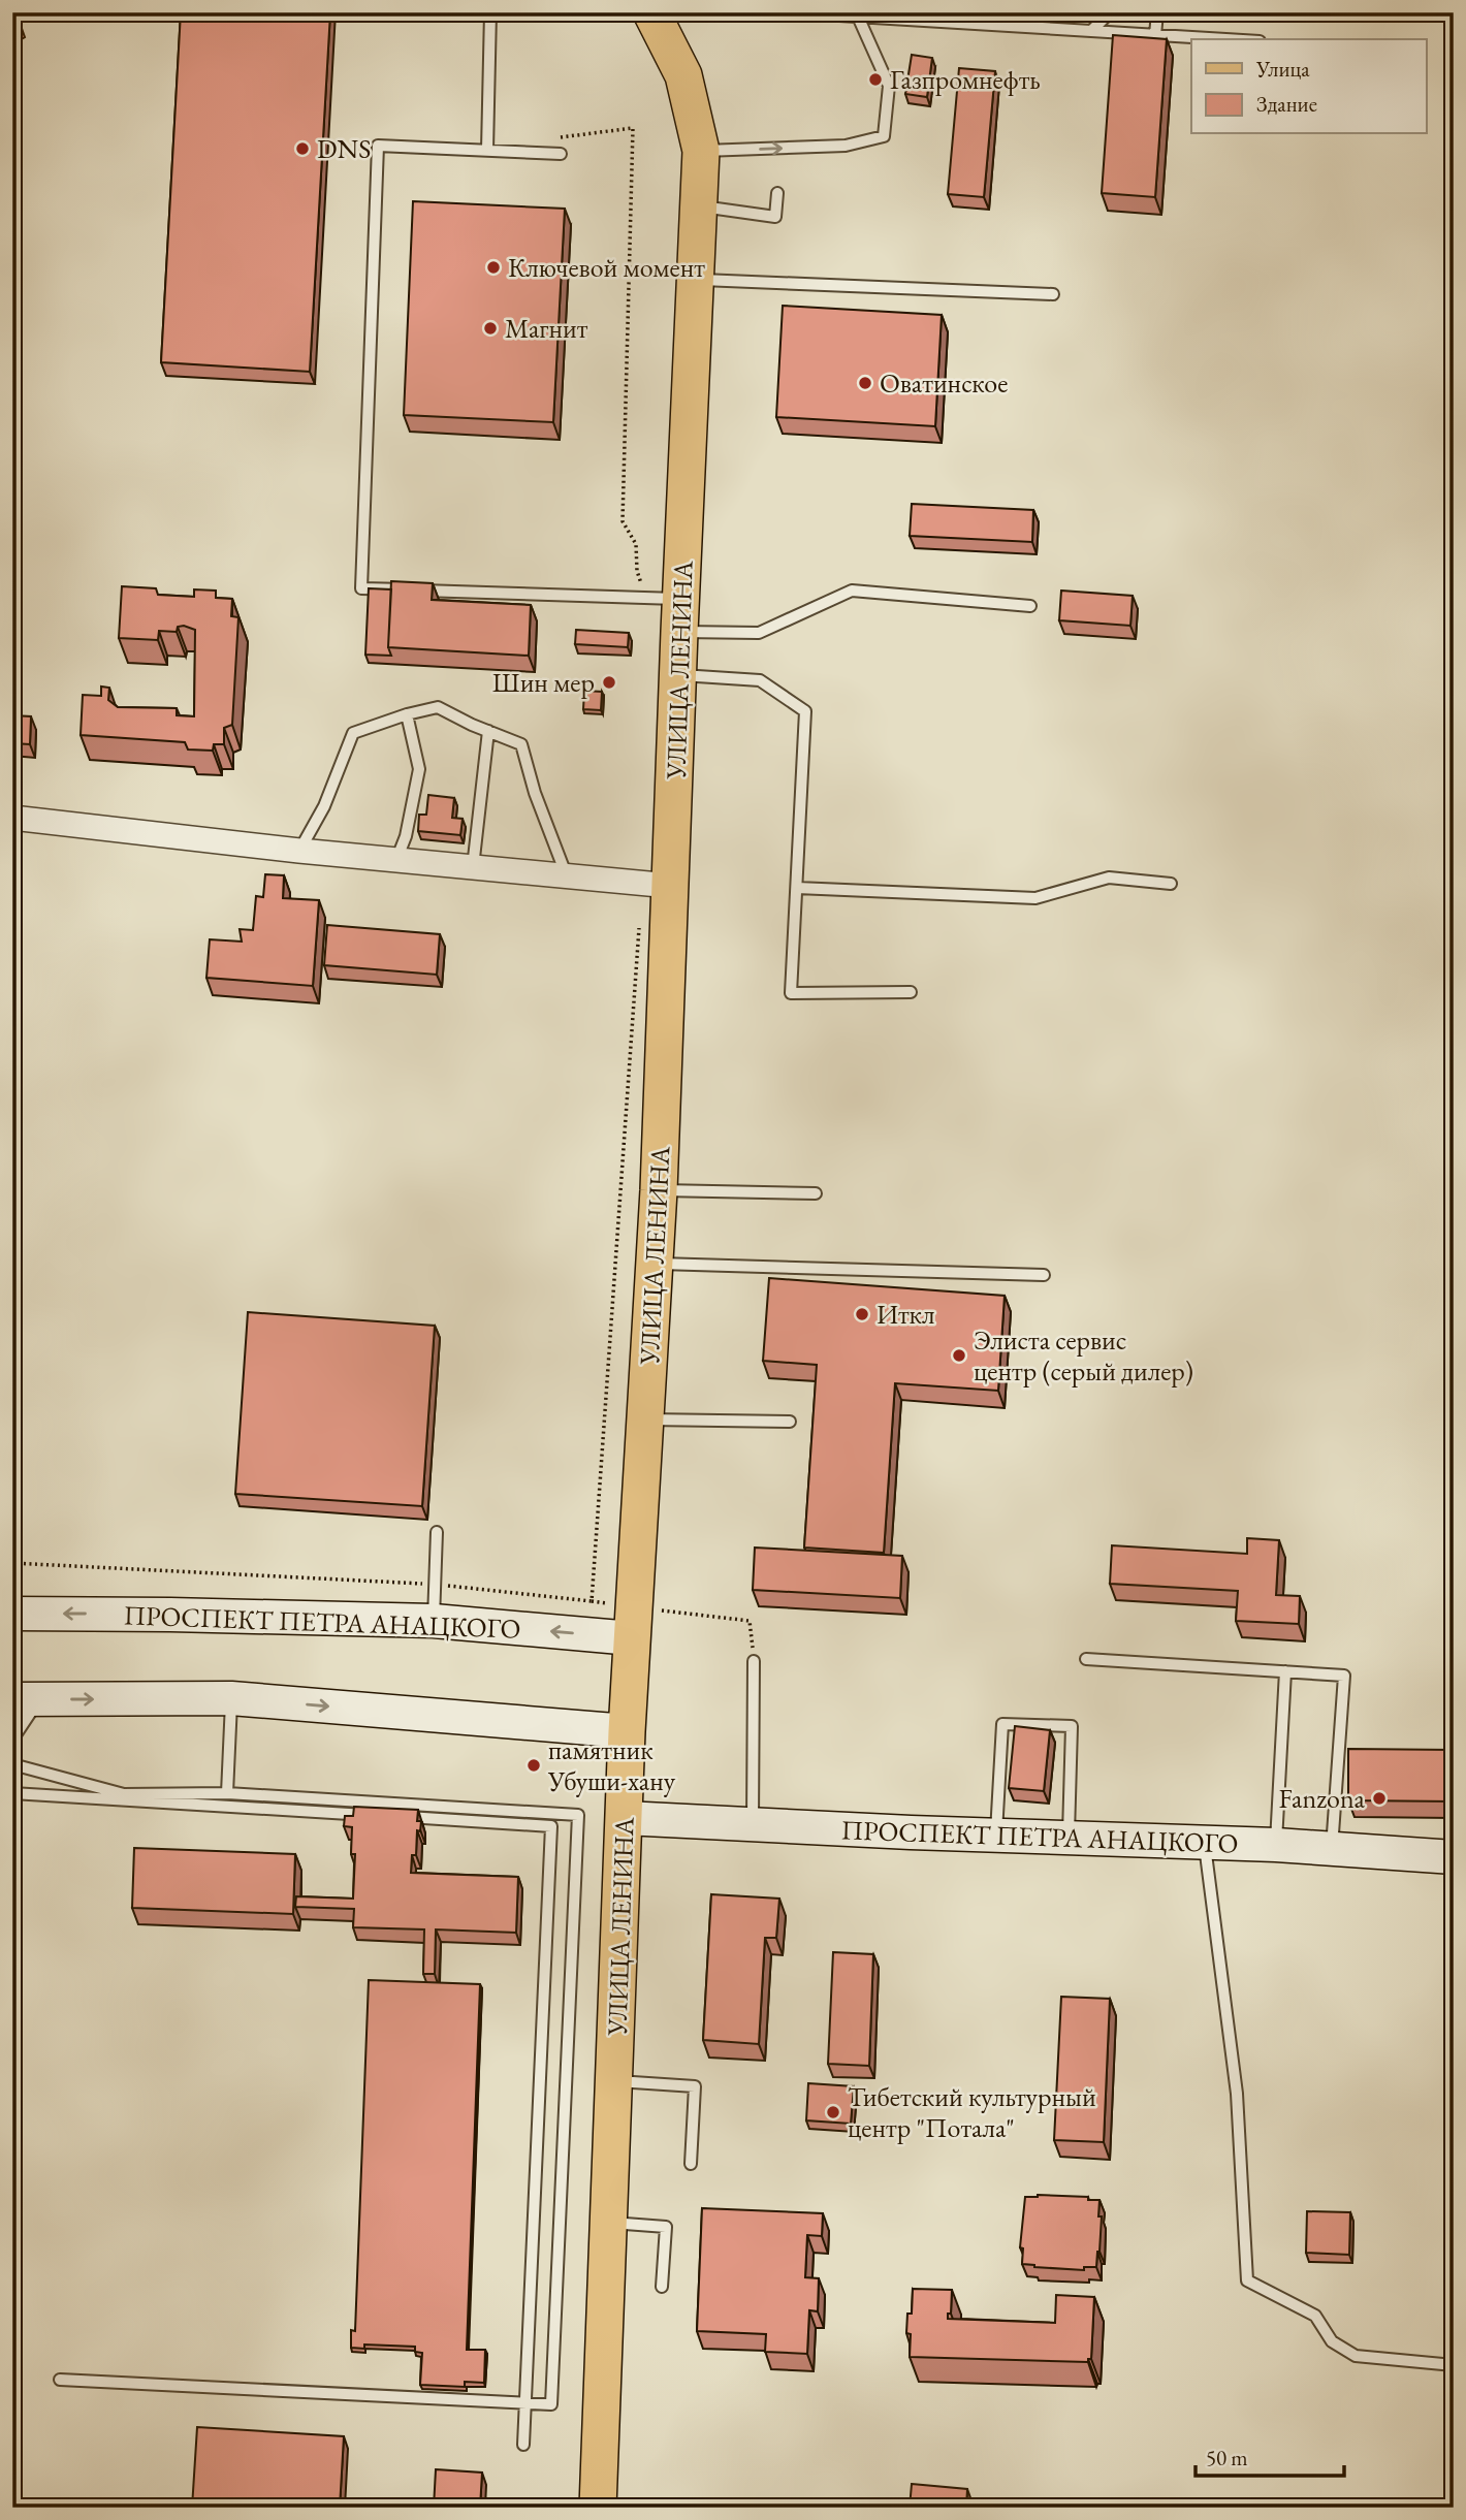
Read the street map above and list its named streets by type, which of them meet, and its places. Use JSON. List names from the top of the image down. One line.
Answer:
{"streets":{"main road":["УЛИЦА ЛЕНИНА","ПРОСПЕКТ ПЕТРА АНАЦКОГО"]},"crossings":[["УЛИЦА ЛЕНИНА","ПРОСПЕКТ ПЕТРА АНАЦКОГО"]],"places":["Газпромнефть","DNS","Ключевой момент","Магнит","Оватинское","Шин мер","Иткл","Элиста сервис центр (серый дилер)","памятник Убуши-хану","Fanzona","Тибетский культурный центр \"Потала\""],"legend":["Улица","Здание"],"scale_bar":"50 m"}
